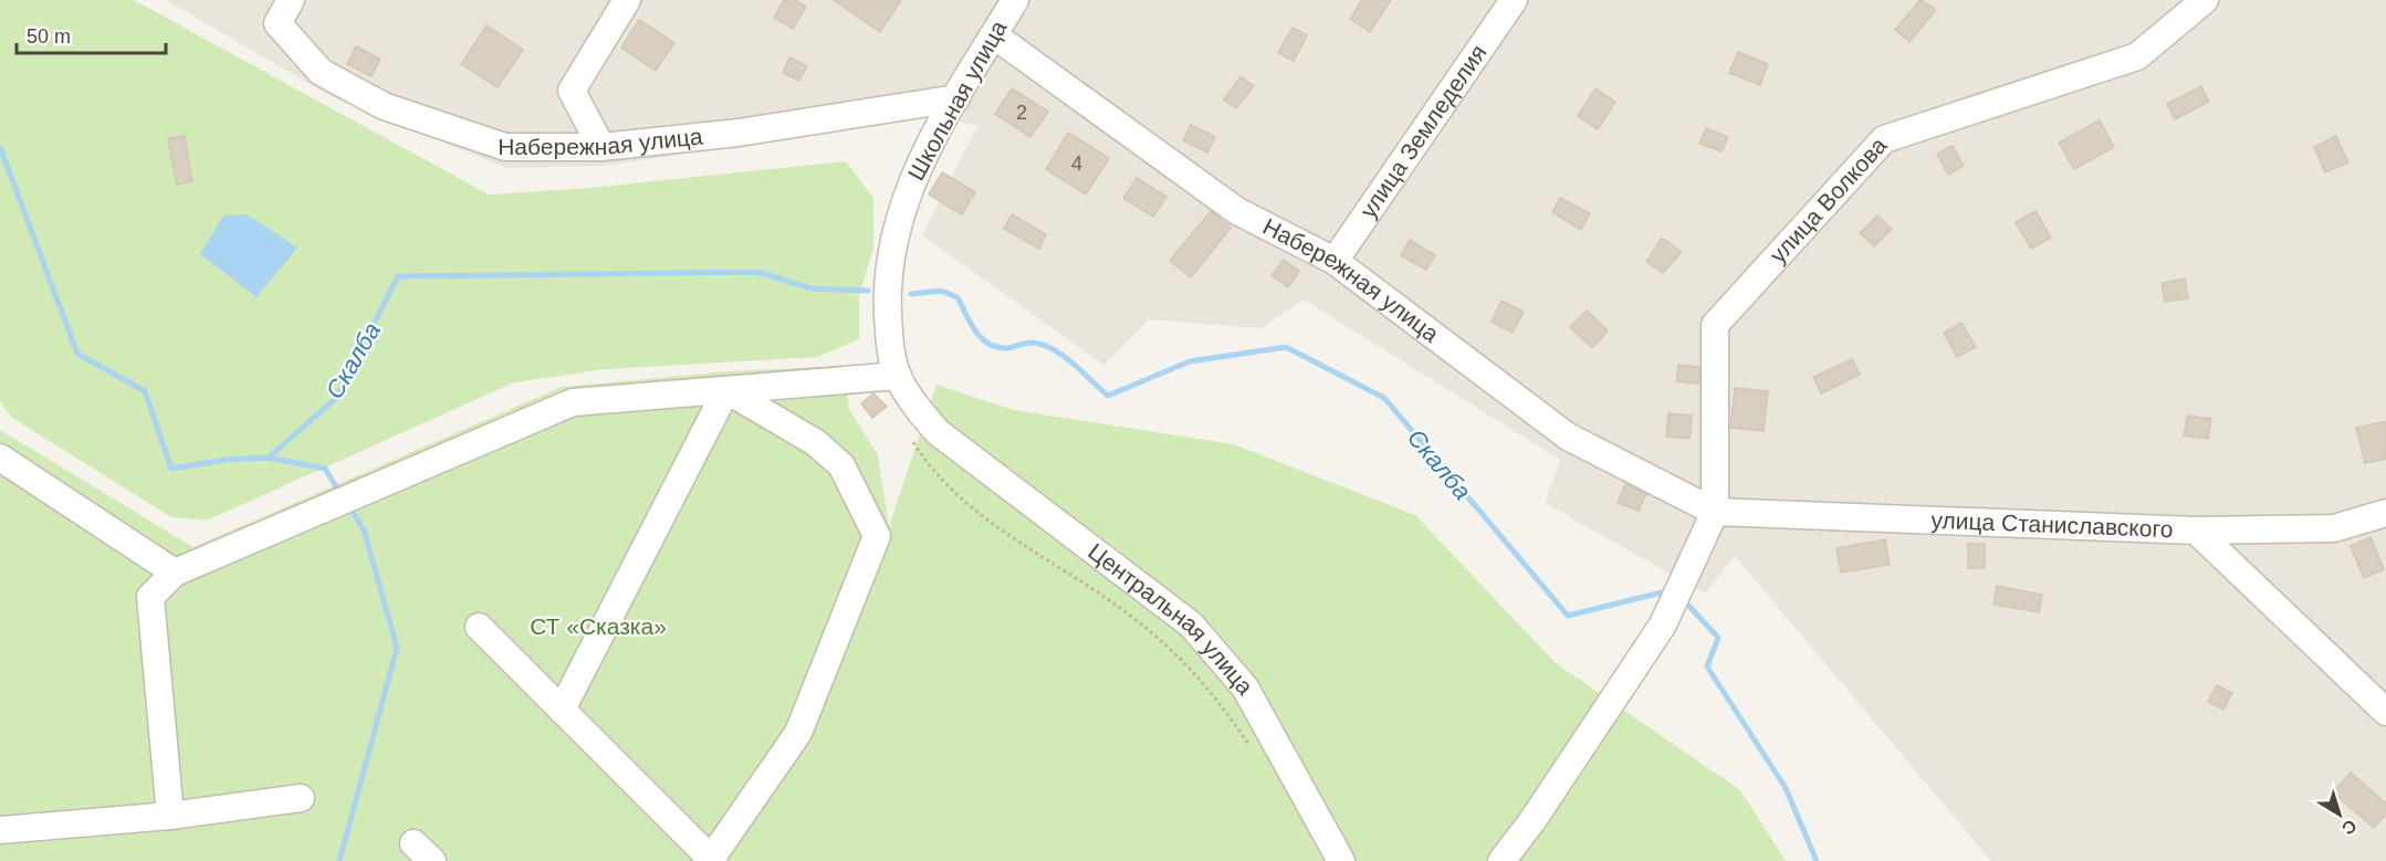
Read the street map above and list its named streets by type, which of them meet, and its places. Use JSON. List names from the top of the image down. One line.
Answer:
{"streets":{"street":["Школьная улица","улица Земледелия","Набережная улица","улица Волкова","улица Станиславского","Центральная улица"]},"crossings":[["Школьная улица","Набережная улица"],["Школьная улица","Центральная улица"],["улица Земледелия","Набережная улица"],["Набережная улица","улица Волкова"],["Набережная улица","улица Станиславского"],["улица Волкова","улица Станиславского"]],"water":["Скалба"],"parks":["СТ «Сказка»"],"house_numbers":["2","4"],"scale_bar":"50 m","north":"bottom right"}
